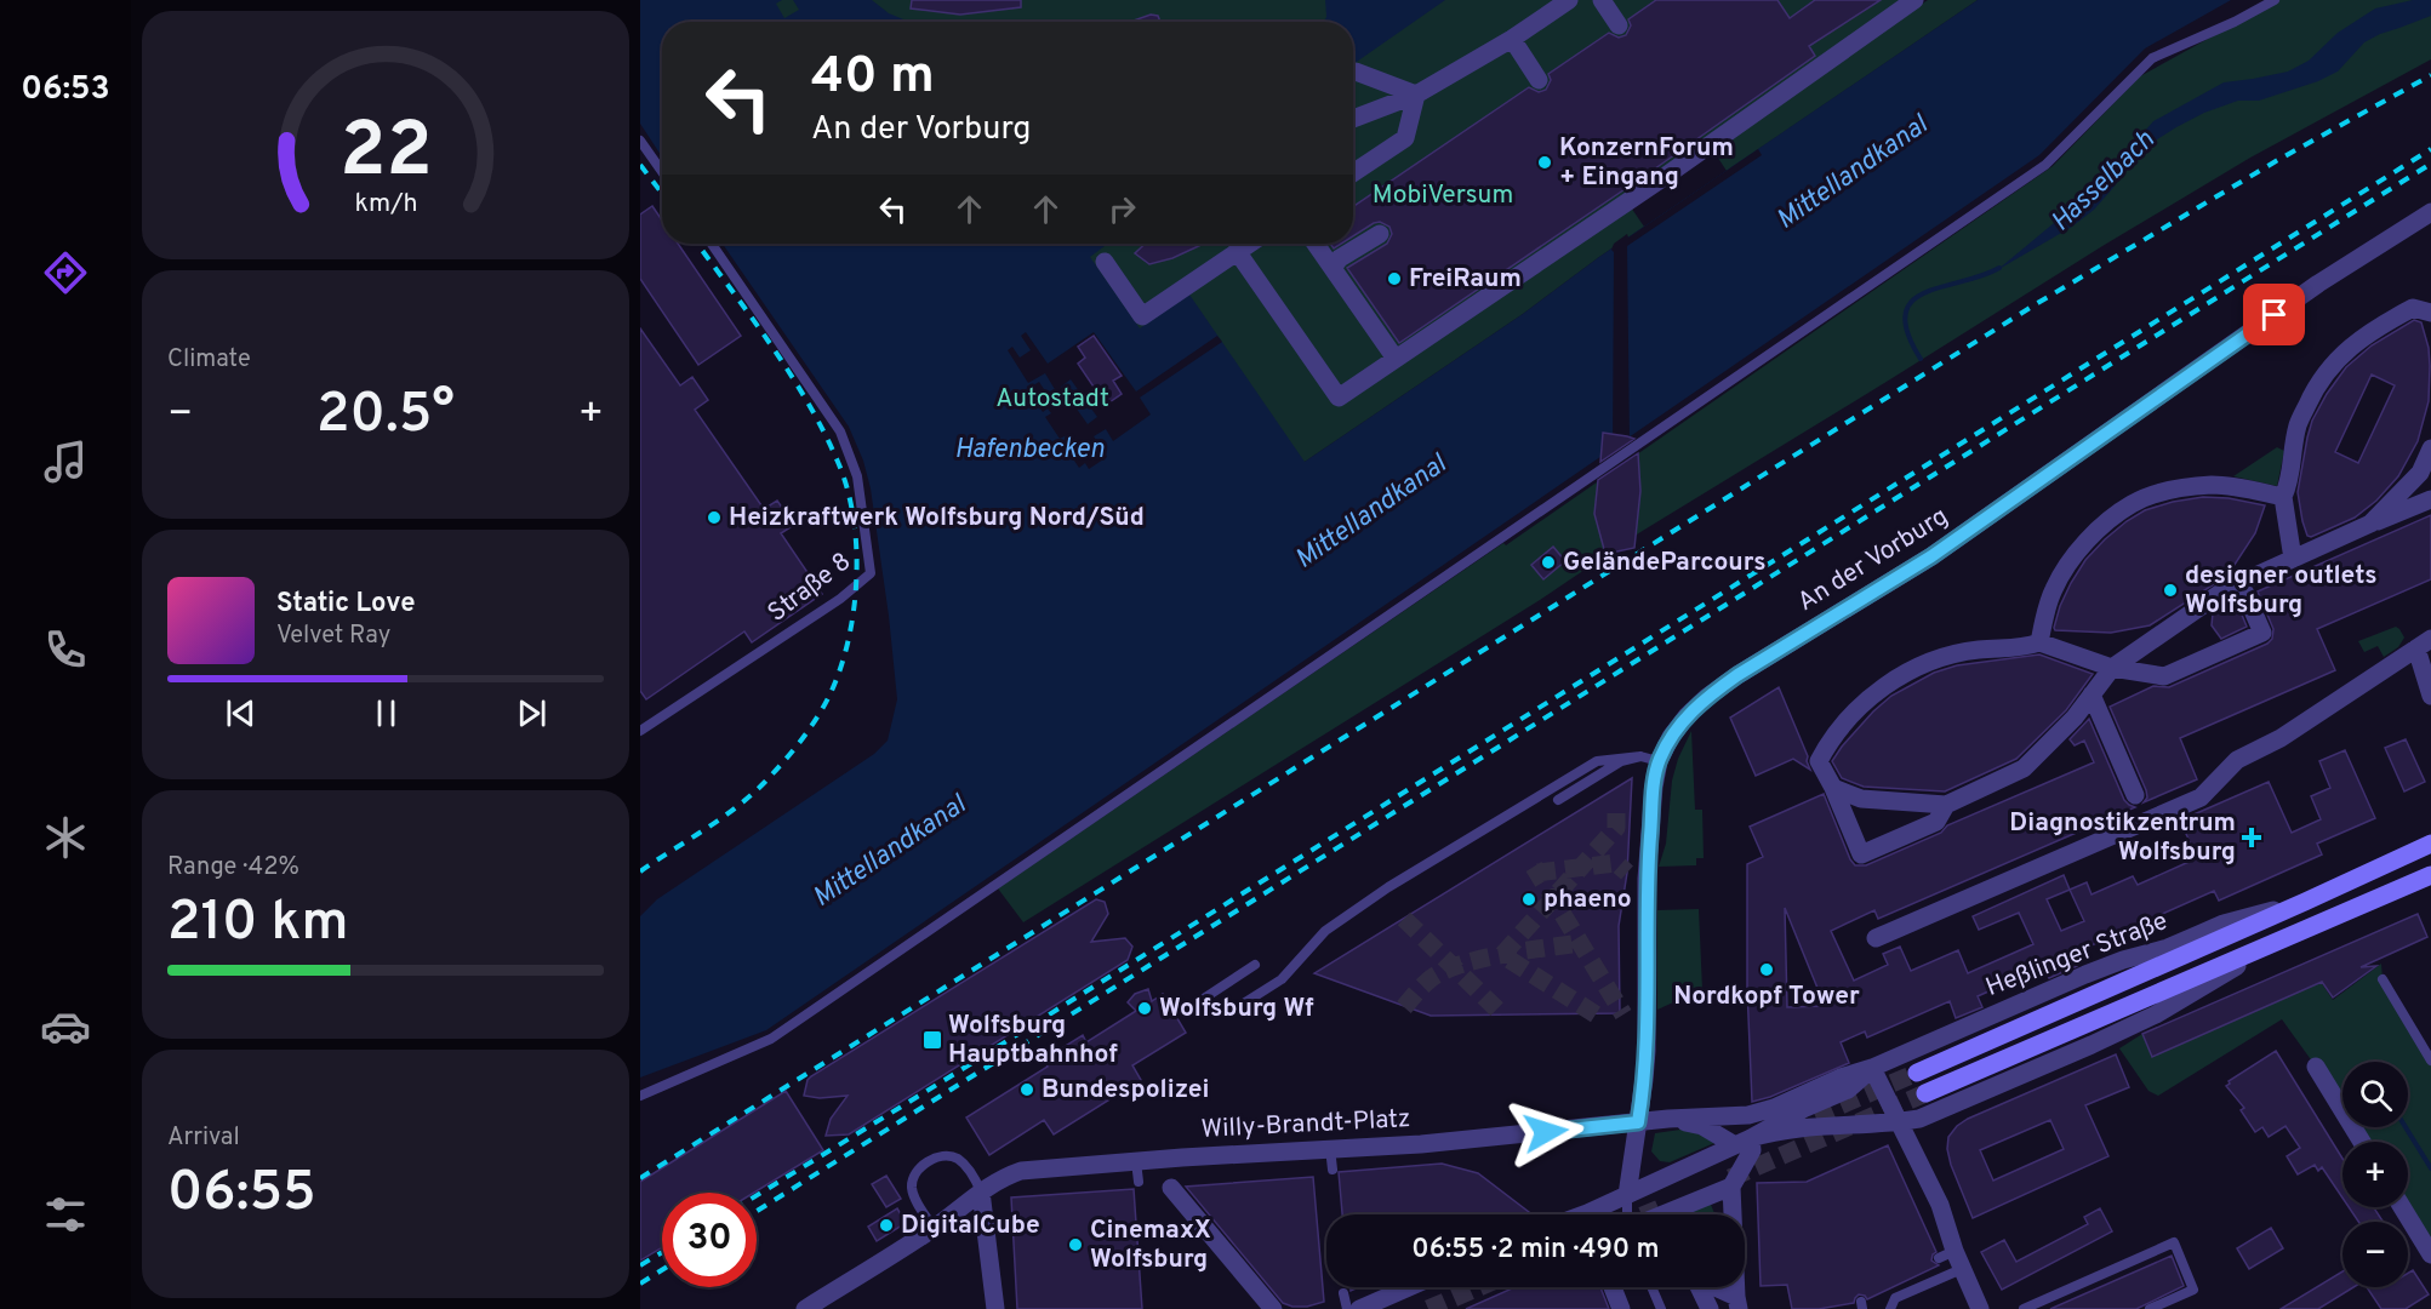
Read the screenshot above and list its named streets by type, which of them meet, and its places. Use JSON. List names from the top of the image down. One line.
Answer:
{"streets":{"main road":["Heßlinger Straße"],"street":["An der Vorburg","Willy-Brandt-Platz"],"lane":["Straße 8"]},"crossings":[["An der Vorburg","Heßlinger Straße"],["An der Vorburg","Willy-Brandt-Platz"],["Heßlinger Straße","Willy-Brandt-Platz"]],"water":["Mittellandkanal","Hasselbach","Hafenbecken"],"parks":["MobiVersum","Autostadt"],"places":{"other":["KonzernForum + Eingang","FreiRaum","Heizkraftwerk Wolfsburg Nord/Süd","GeländeParcours","designer outlets Wolfsburg","phaeno","Nordkopf Tower","Wolfsburg Wf","Bundespolizei","DigitalCube","CinemaxX Wolfsburg"],"health":["Diagnostikzentrum Wolfsburg"],"transit":["Wolfsburg Hauptbahnhof"]},"page":{"tabs":"06:53","turn":["40 m","An der Vorburg"],"tile":["Climate",["Range · 42%","210 km"],["Arrival","06:55"]],"heat":["−","20.5°","+"],"song":["Static Love","Velvet Ray"],"map_buttons":["+","−"],"limit":"30","trip":"06:55 · 2 min · 490 m","gauge":["22","km/h"]}}
